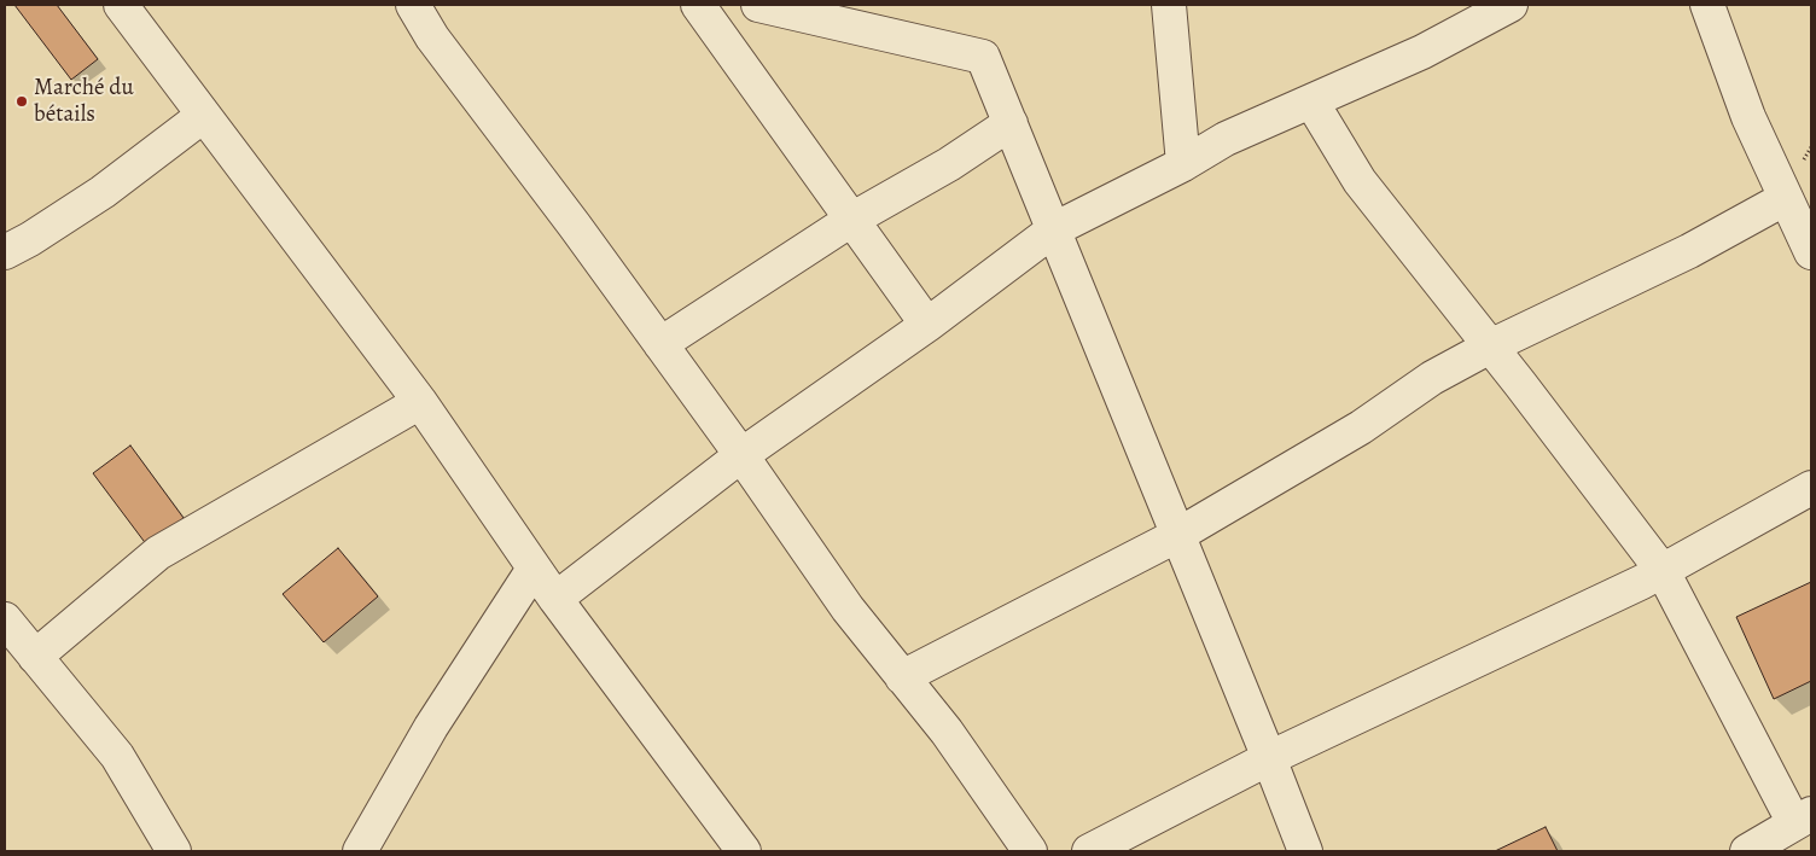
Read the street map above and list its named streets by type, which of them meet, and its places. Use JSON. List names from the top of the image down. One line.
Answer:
{"places":["Marché du bétails"]}
